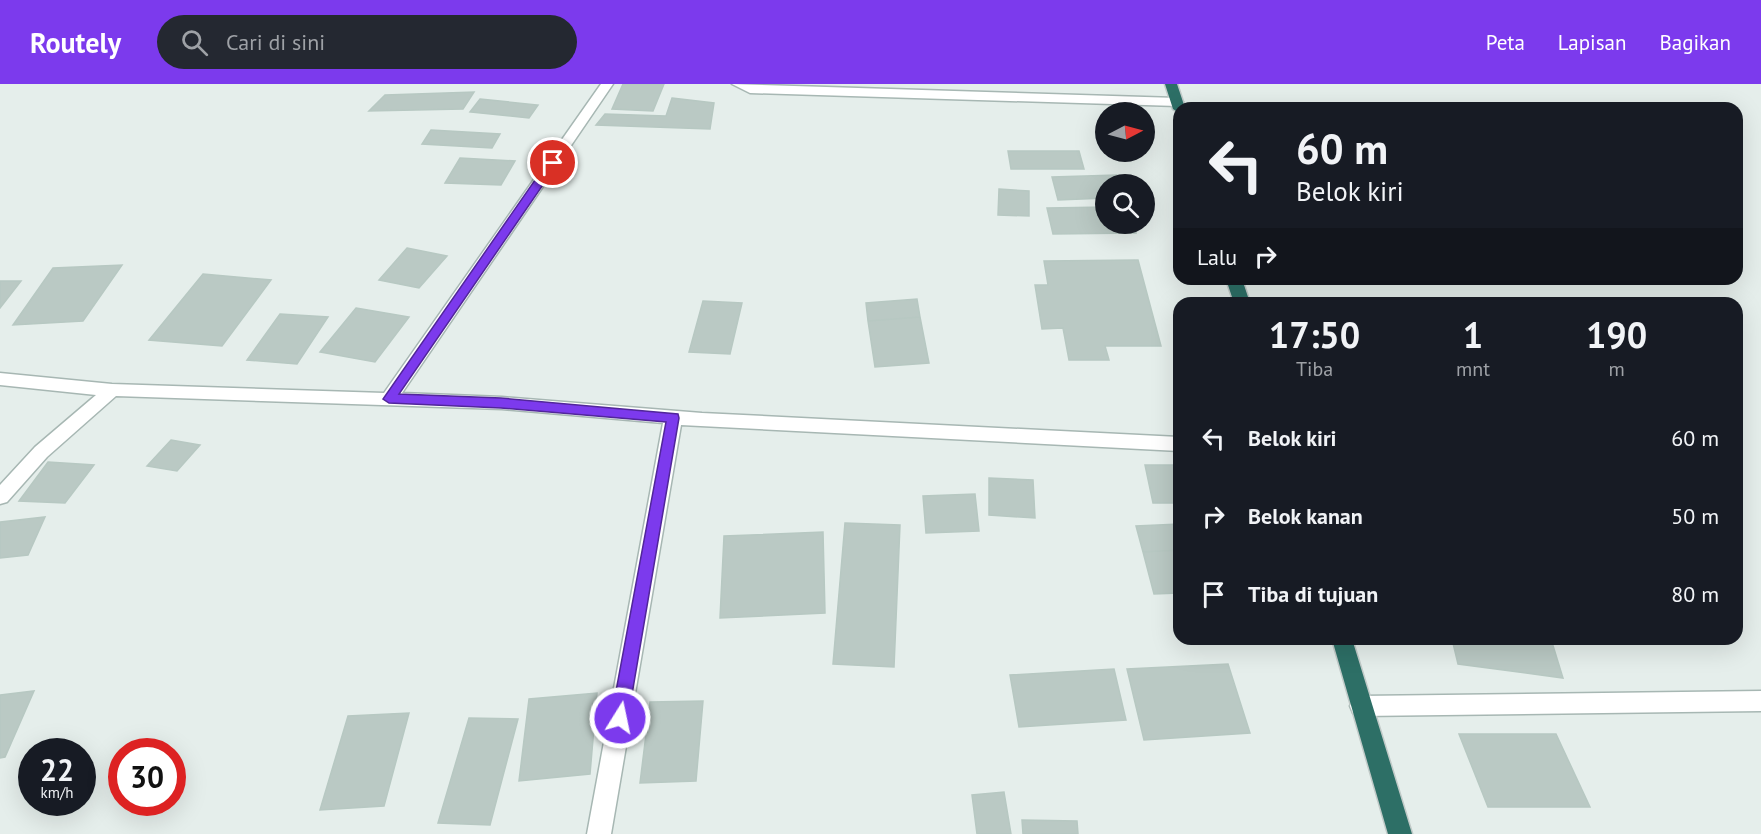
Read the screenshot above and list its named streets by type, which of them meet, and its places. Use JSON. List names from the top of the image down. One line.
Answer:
{"north":"right","page":{"header":"Routely","search":"Cari di sini","nav":["Peta","Lapisan","Bagikan"],"turn":["60 m","Belok kiri"],"then":"Lalu","eta":["17:50","Tiba","1","mnt","190","m"],"list":[{"name":"Belok kiri","value":"60 m"},{"name":"Belok kanan","value":"50 m"},{"name":"Tiba di tujuan","value":"80 m"}],"speed":"22 km/h","limit":"30"}}
